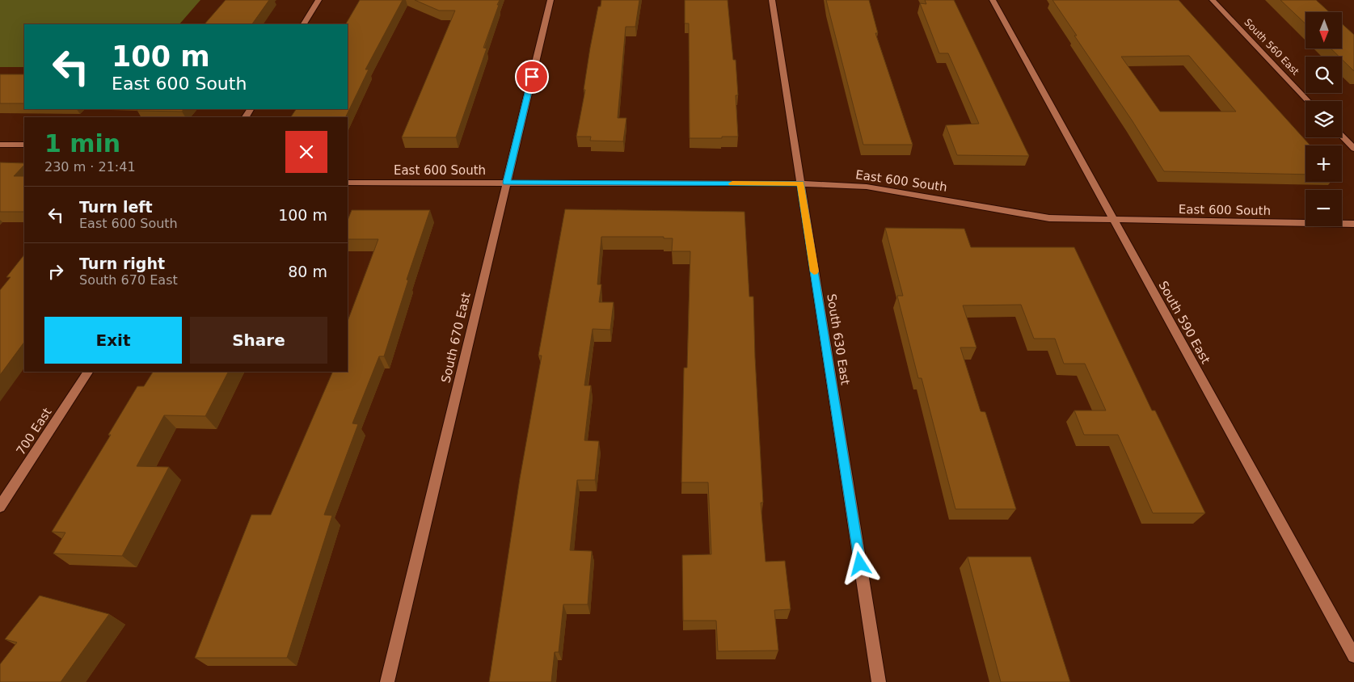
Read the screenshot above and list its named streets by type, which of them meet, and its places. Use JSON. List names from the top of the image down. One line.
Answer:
{"streets":{"street":["South 560 East","East 600 South","South 590 East","South 670 East","South 630 East","700 East"]},"crossings":[["East 600 South","South 590 East"],["East 600 South","South 670 East"],["East 600 South","South 630 East"]],"north":"bottom","page":{"map_buttons":["+","−"],"turn":["100 m","East 600 South"],"heading":["1 min","230 m · 21:41"],"list":[{"name":"Turn left","note":"East 600 South","value":"100 m"},{"name":"Turn right","note":"South 670 East","value":"80 m"}],"buttons":["Exit","Share"]}}
